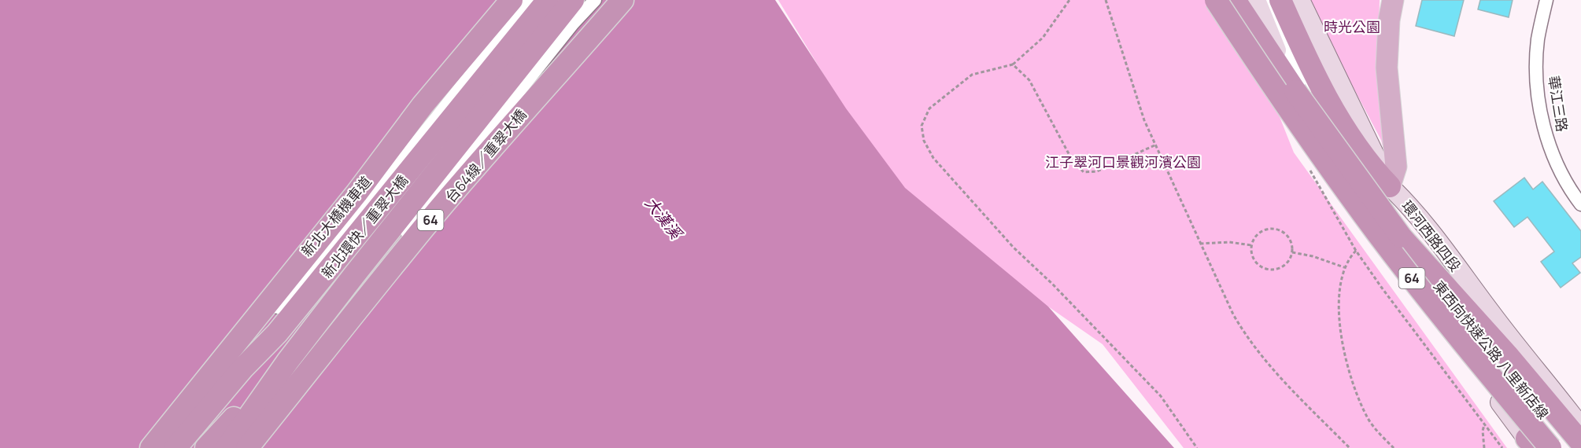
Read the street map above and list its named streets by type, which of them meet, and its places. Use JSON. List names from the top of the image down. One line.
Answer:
{"streets":{"highway":["台64線／重翠大橋","64","新北環快／重翠大橋","東西向快速公路 八里新店線"],"main road":["環河西路四段"],"street":["華江三路","新北大橋機車道"]},"crossings":[["64","東西向快速公路 八里新店線"],["環河西路四段","東西向快速公路 八里新店線"]],"water":["大漢溪"],"parks":["時光公園","江子翠河口景觀河濱公園"]}
